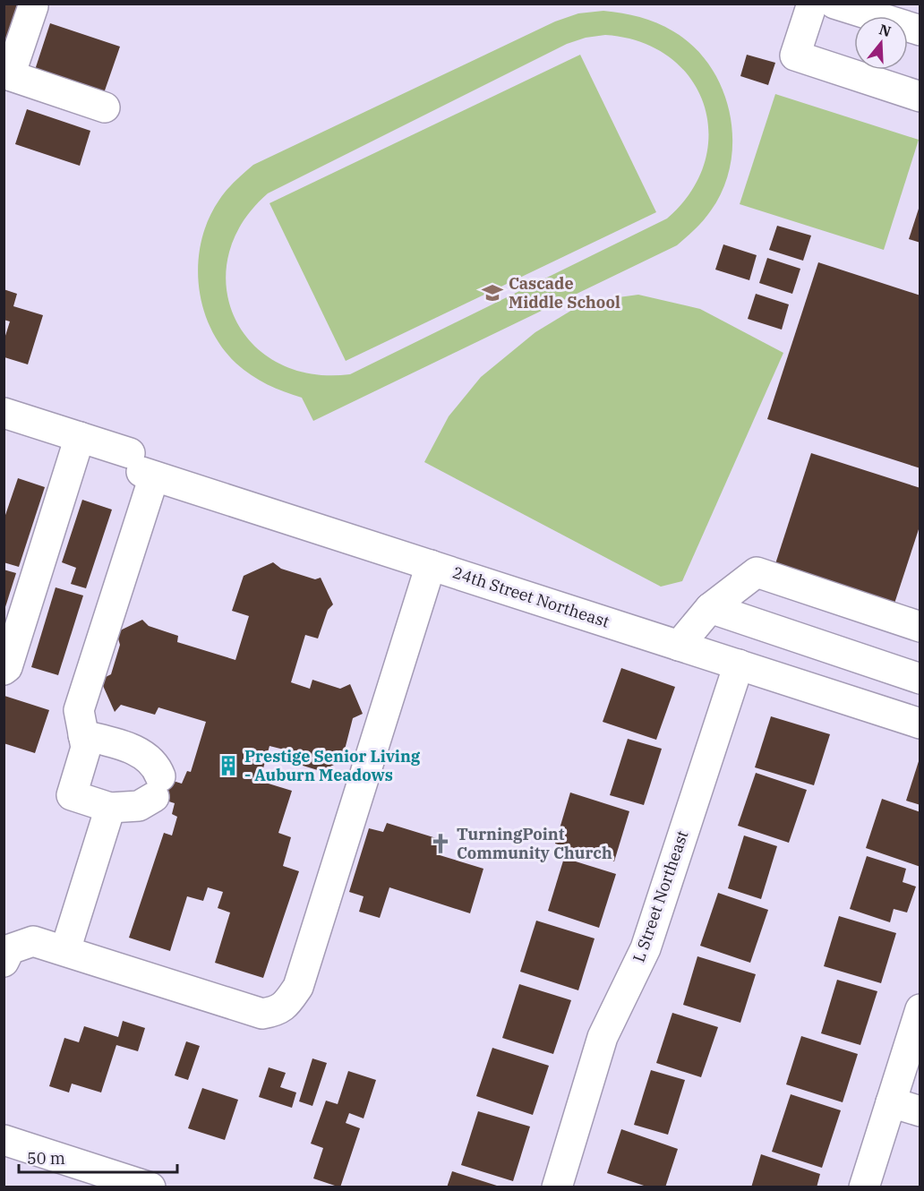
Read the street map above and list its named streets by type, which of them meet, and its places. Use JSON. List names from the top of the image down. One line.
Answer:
{"streets":{"street":["24th Street Northeast","L Street Northeast"]},"crossings":[["24th Street Northeast","L Street Northeast"]],"places":{"school or university":["Cascade Middle School"],"building":["Prestige Senior Living - Auburn Meadows"],"church":["TurningPoint Community Church"]},"scale_bar":"50 m","north":"top"}
